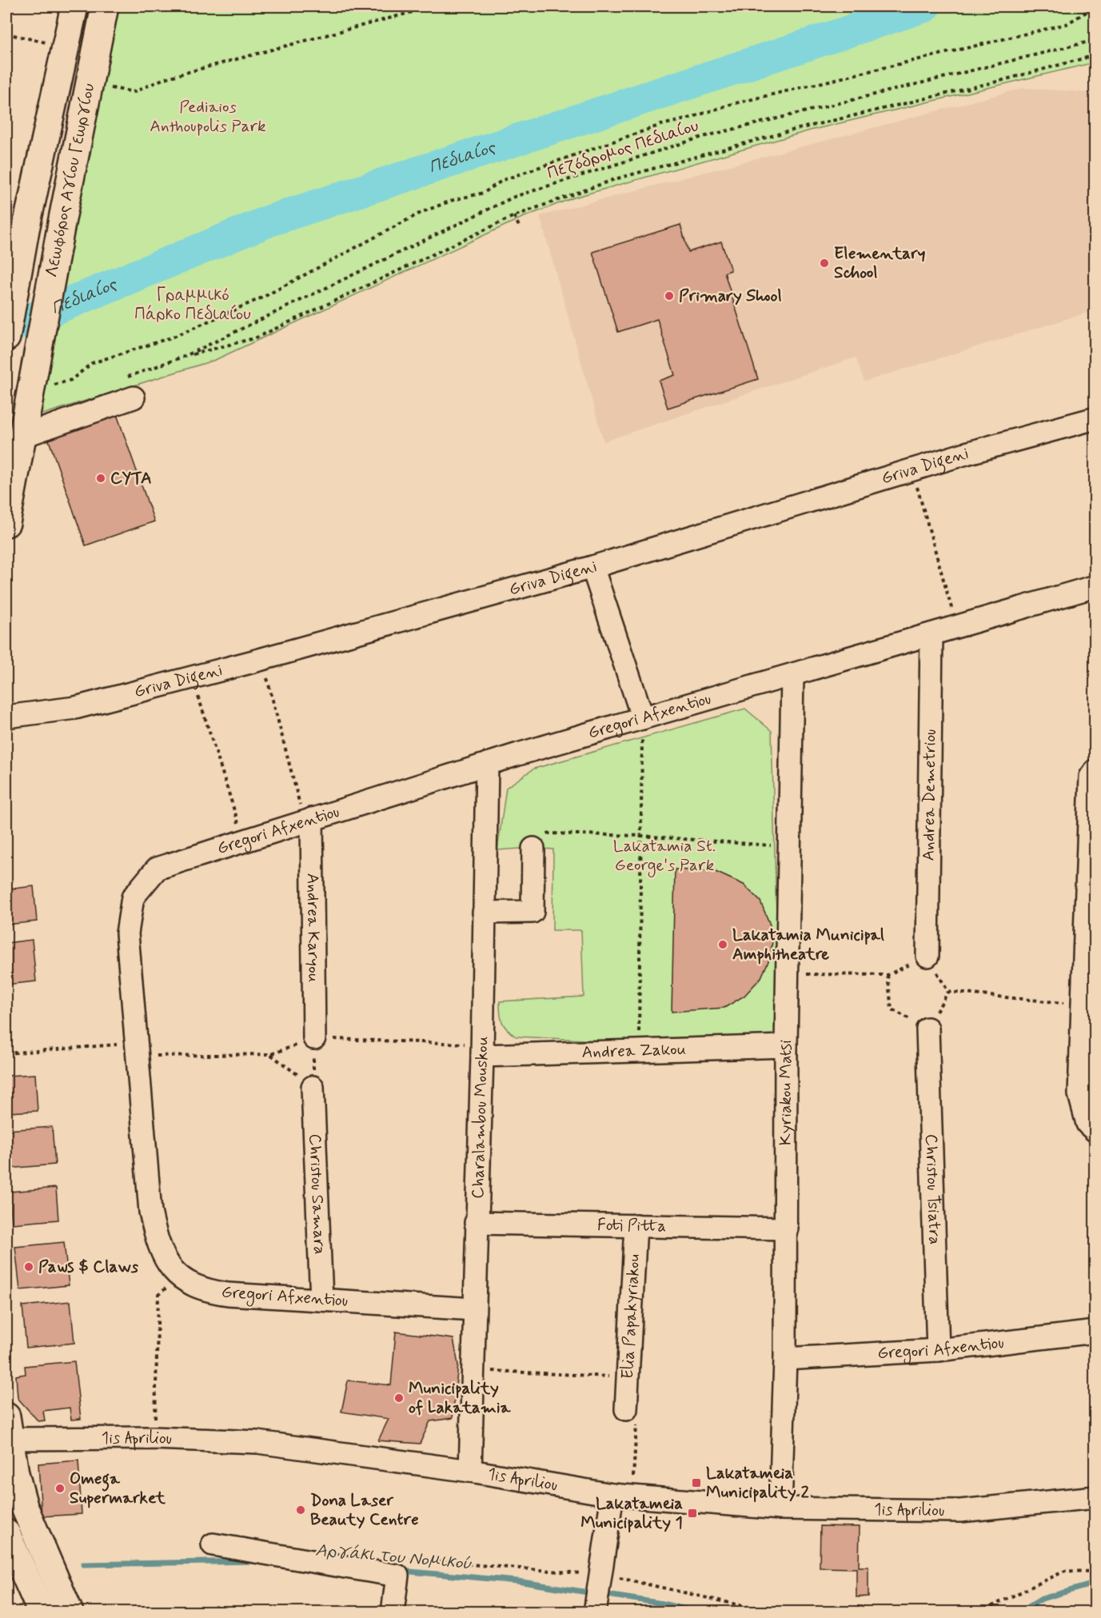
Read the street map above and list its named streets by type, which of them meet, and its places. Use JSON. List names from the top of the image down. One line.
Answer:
{"streets":{"main road":["Λεωφόρος Αγίου Γεωργίου"],"street":["Griva Digeni","Gregori Afxentiou","Andrea Demetriou","Andrea Karyou","Andrea Zakou","Kyriakou Matsi","Charalambou Mouskou","Christou Tsiatra","Christou Samara","Foti Pitta","Elia Papakyriakou","1is Apriliou"],"path":["Πεζόδρομος Πεδιαίου"]},"crossings":[["Gregori Afxentiou","Andrea Demetriou"],["Gregori Afxentiou","Andrea Karyou"],["Gregori Afxentiou","Kyriakou Matsi"],["Gregori Afxentiou","Charalambou Mouskou"],["Gregori Afxentiou","Christou Tsiatra"],["Gregori Afxentiou","Christou Samara"],["Andrea Zakou","Kyriakou Matsi"],["Andrea Zakou","Charalambou Mouskou"],["Kyriakou Matsi","Foti Pitta"],["Kyriakou Matsi","1is Apriliou"],["Charalambou Mouskou","Foti Pitta"],["Charalambou Mouskou","1is Apriliou"],["Foti Pitta","Elia Papakyriakou"]],"water":["Πεδιαίος","Αργάκι του Νομικού"],"parks":["Pediaios Anthoupolis Park","Γραμμικό Πάρκο Πεδιαίου","Lakatamia St. George's Park"],"places":{"other":["Elementary School","Primary Shool","CYTA","Lakatamia Municipal Amphitheatre","Paws $ Claws","Municipality of Lakatamia","Omega Supermarket","Dona Laser Beauty Centre"],"transit":["Lakatameia Municipality 2","Lakatameia Municipality 1"]}}
